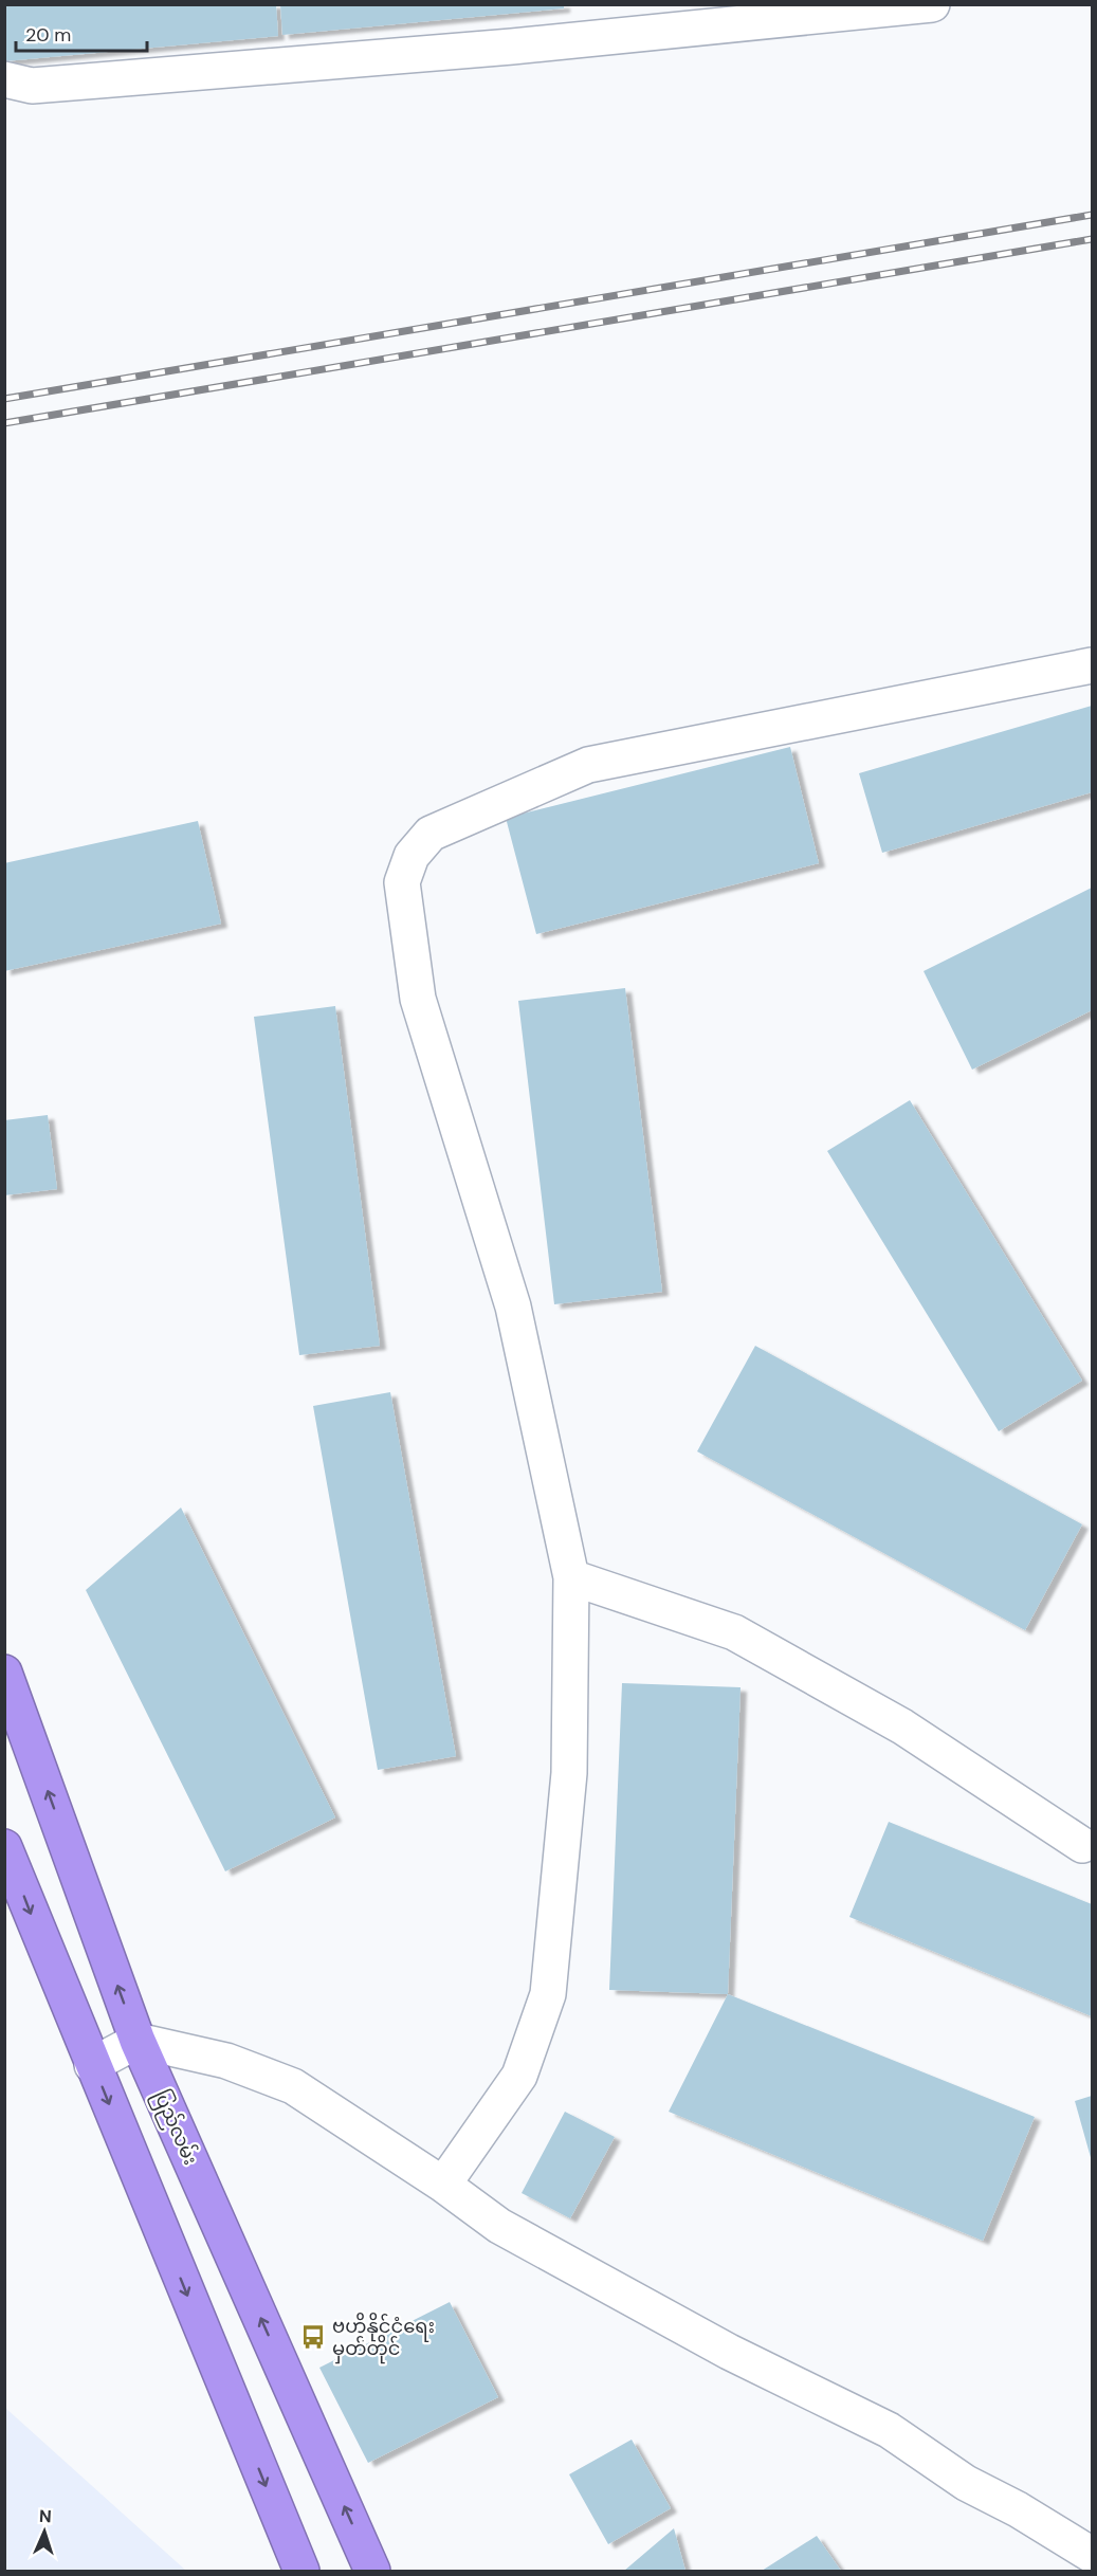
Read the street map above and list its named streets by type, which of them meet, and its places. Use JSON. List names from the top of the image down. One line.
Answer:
{"streets":{"highway":["ပြည်လမ်း"]},"places":{"bus stop":["ဗဟိုနိုင်ငံရေး မှတ်တိုင်"]},"scale_bar":"20 m","north":"top"}
